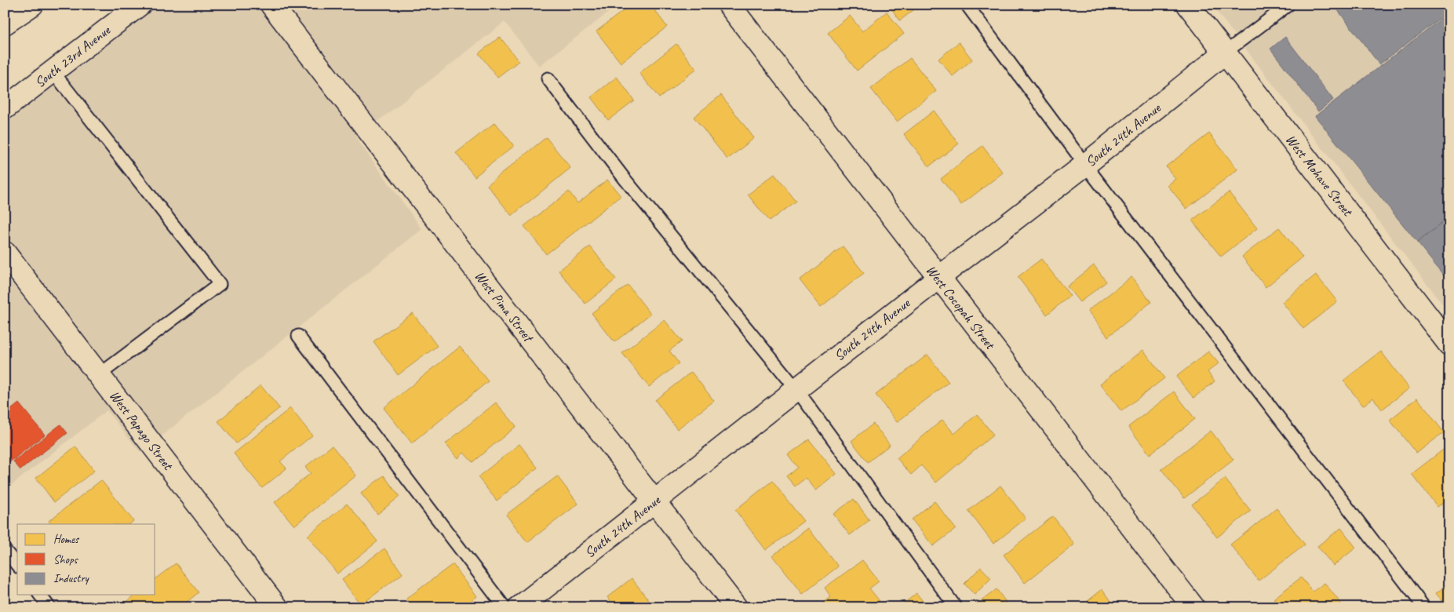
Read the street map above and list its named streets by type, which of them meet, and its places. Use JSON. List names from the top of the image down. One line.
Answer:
{"streets":{"main road":["South 23rd Avenue","South 24th Avenue","West Mohave Street","West Pima Street","West Cocopah Street","West Papago Street"]},"crossings":[["South 24th Avenue","West Mohave Street"],["South 24th Avenue","West Pima Street"],["South 24th Avenue","West Cocopah Street"]],"legend":["Homes","Shops","Industry"]}
